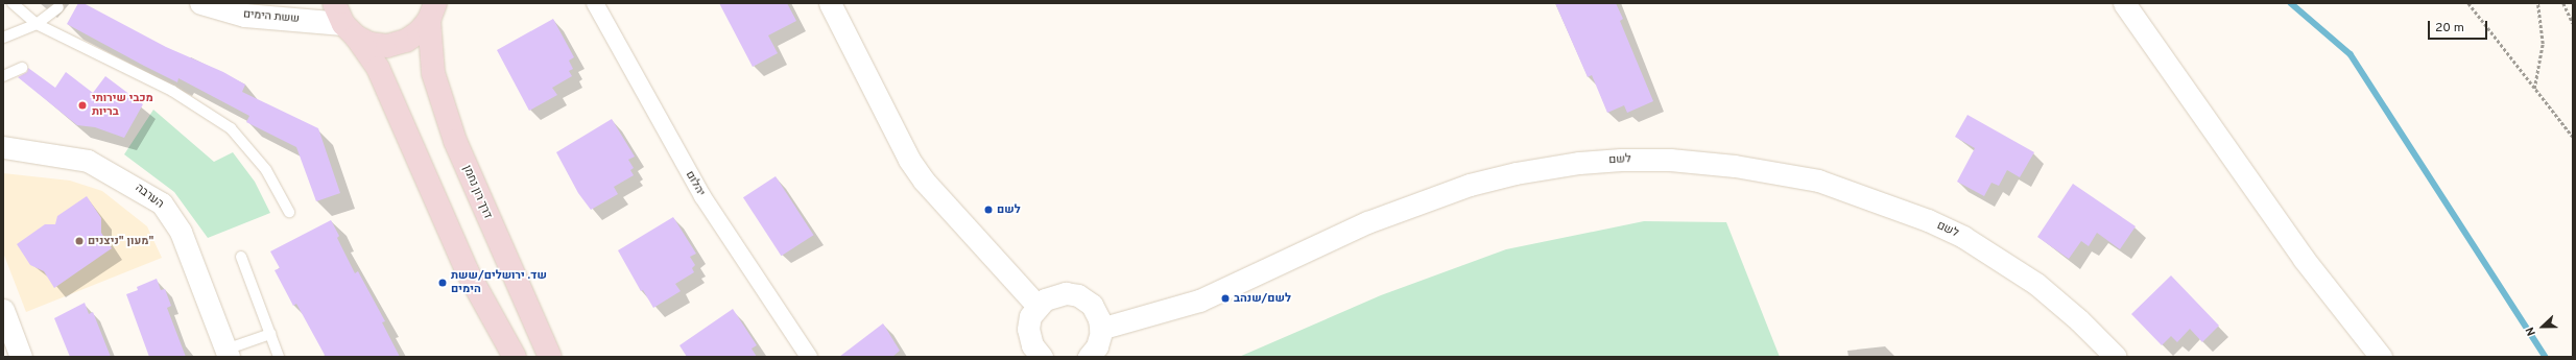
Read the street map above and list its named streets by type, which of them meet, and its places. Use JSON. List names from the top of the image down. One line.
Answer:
{"streets":{"main road":["דרך רון נחמן"],"street":["ששת הימים","לשם","יהלום","הערבה"]},"places":["מכבי שירותי בריות","לשם","מעון \"ניצנים\"","שד. ירושלים/ששת הימים","לשם/שנהב"],"scale_bar":"20 m","north":"left"}
